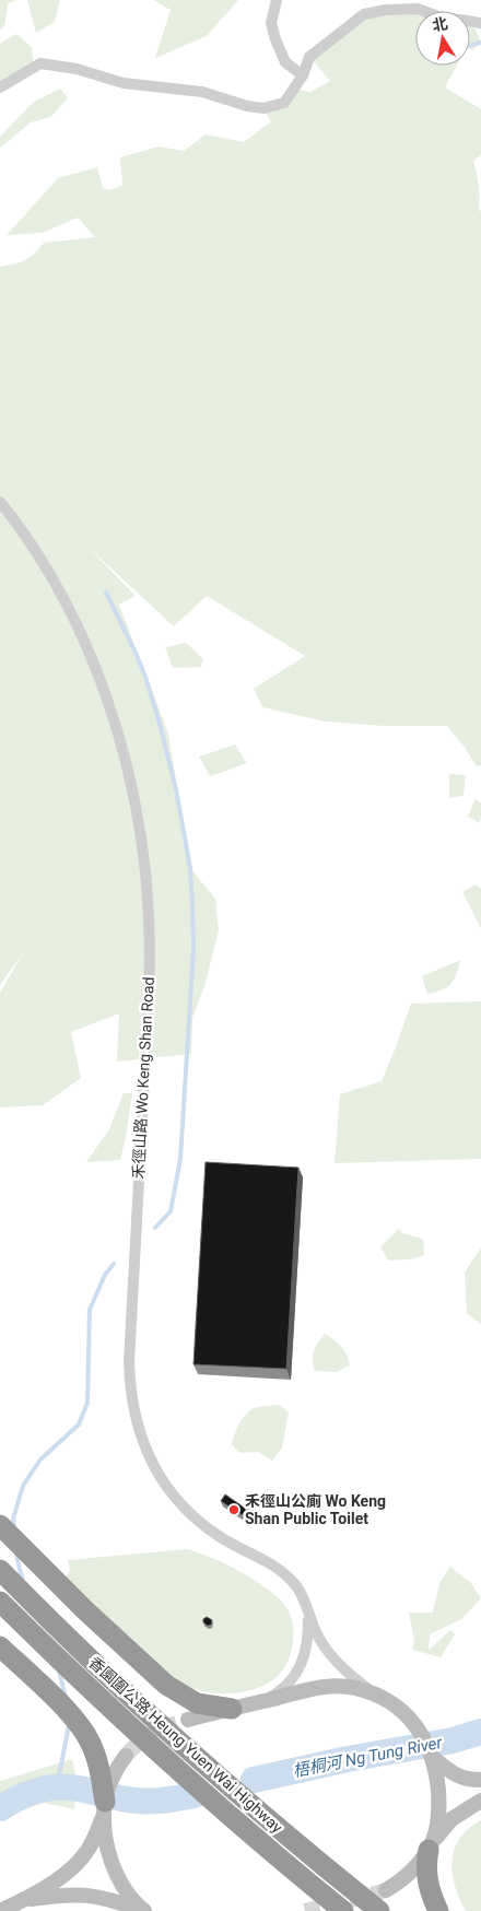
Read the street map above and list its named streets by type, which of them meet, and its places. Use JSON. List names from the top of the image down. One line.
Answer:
{"streets":{"highway":["香園圍公路 Heung Yuen Wai Highway"],"street":["禾徑山路 Wo Keng Shan Road"]},"water":["梧桐河 Ng Tung River"],"places":["禾徑山公廁 Wo Keng Shan Public Toilet"],"north":"top"}
